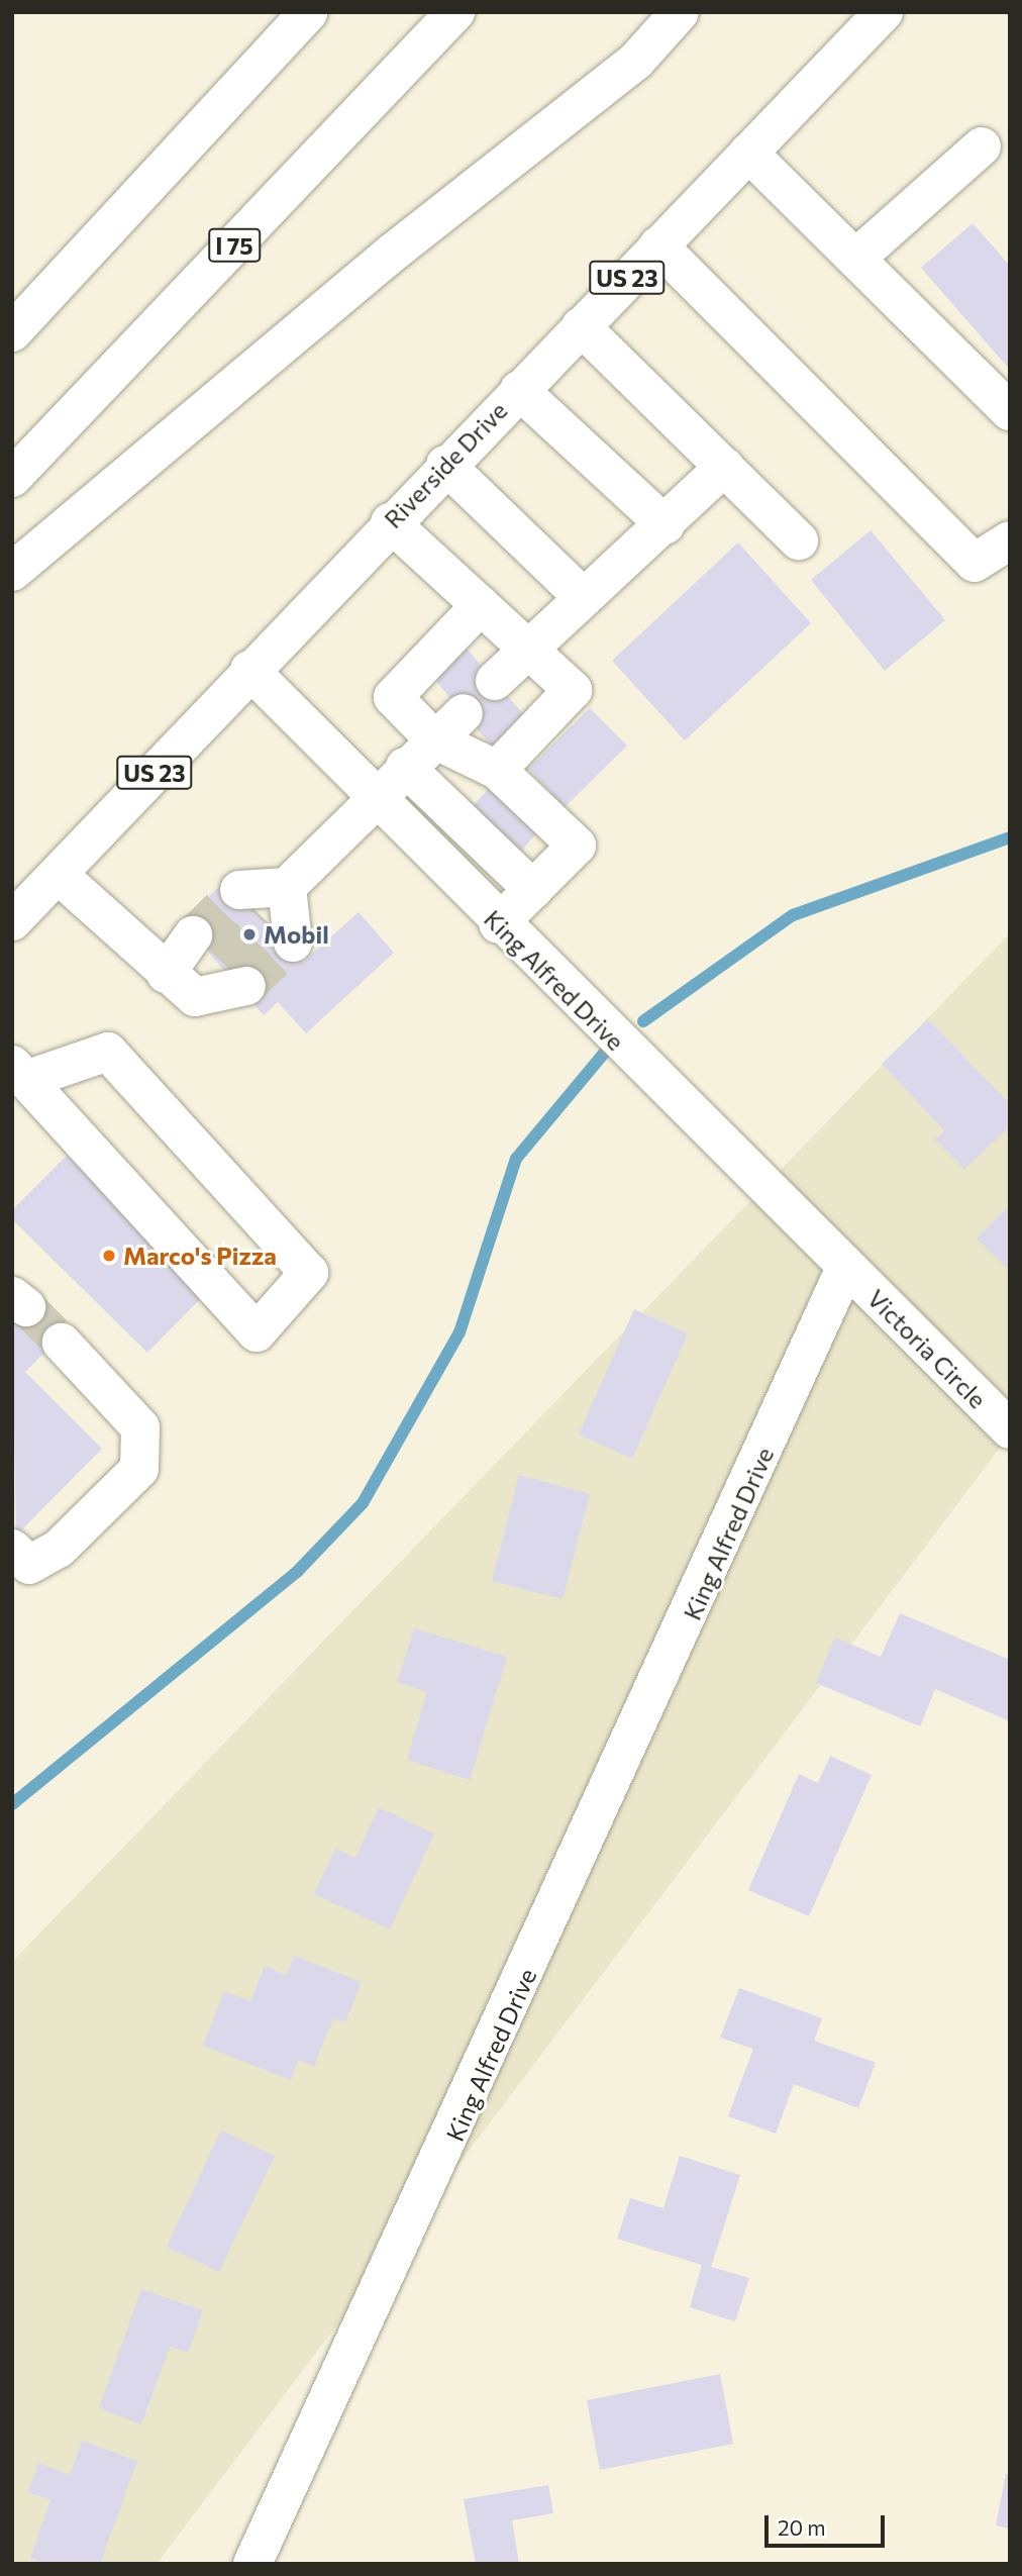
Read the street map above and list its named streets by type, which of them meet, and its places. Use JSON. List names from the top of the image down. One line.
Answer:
{"streets":{"main road":["I 75","US 23","Riverside Drive","King Alfred Drive","Victoria Circle"]},"crossings":[["Riverside Drive","King Alfred Drive"],["King Alfred Drive","Victoria Circle"]],"places":["Mobil","Marco's Pizza"],"scale_bar":"20 m"}
